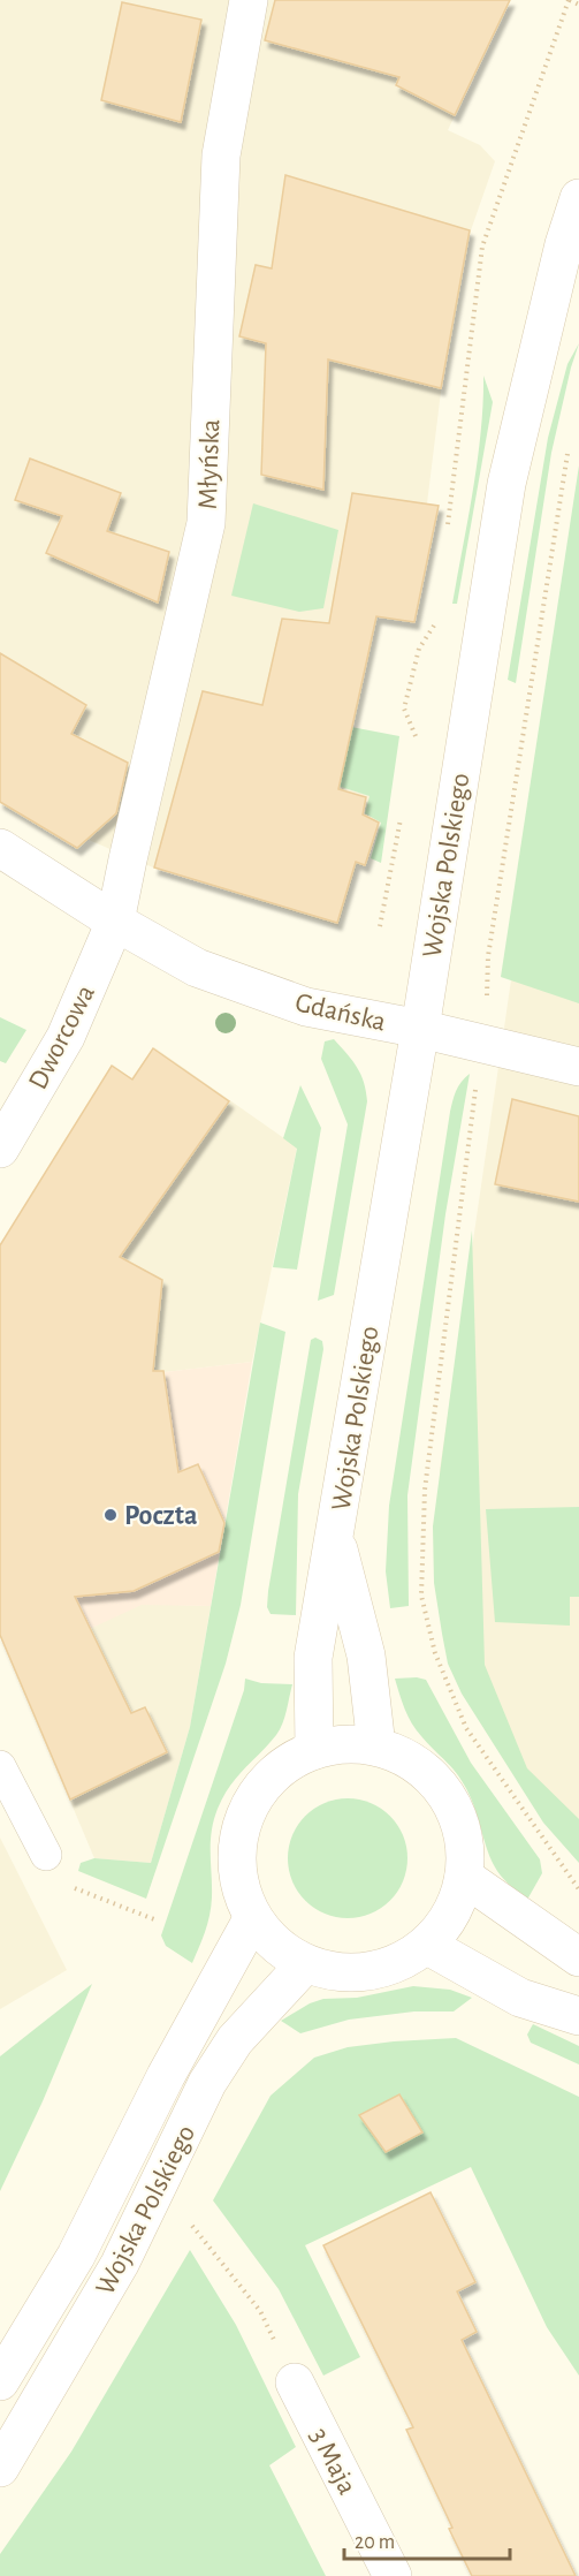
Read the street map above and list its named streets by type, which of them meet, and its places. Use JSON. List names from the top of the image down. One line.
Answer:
{"streets":{"main road":["Młyńska","Wojska Polskiego","Gdańska","Dworcowa","3 Maja"]},"crossings":[["Młyńska","Gdańska"],["Młyńska","Dworcowa"],["Wojska Polskiego","Gdańska"],["Gdańska","Dworcowa"]],"places":["Poczta"],"scale_bar":"20 m"}
